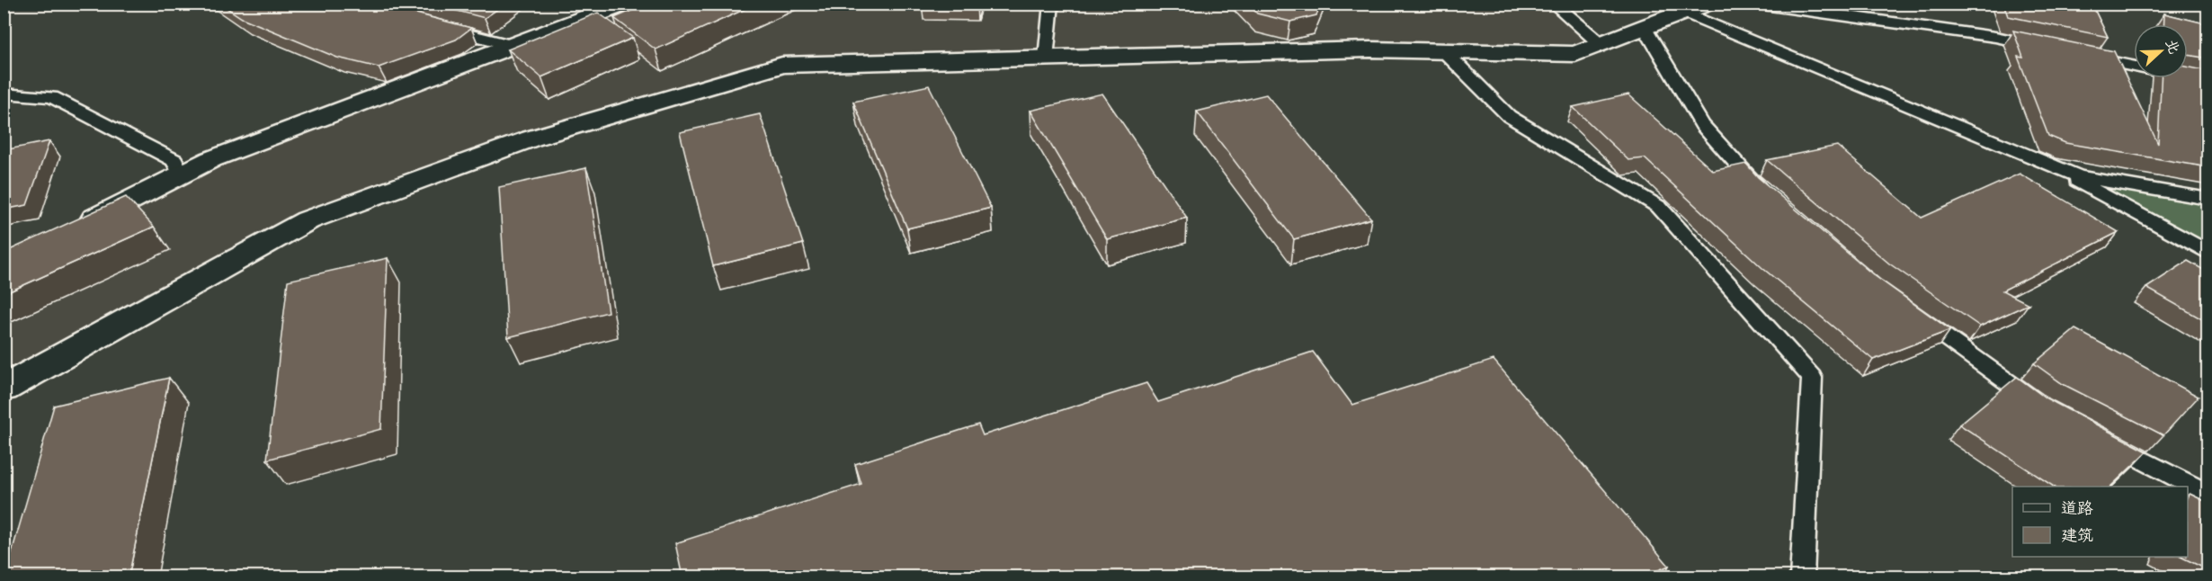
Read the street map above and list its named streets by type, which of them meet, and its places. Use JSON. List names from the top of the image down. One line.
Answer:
{"legend":["道路","建筑"],"north":"right"}
